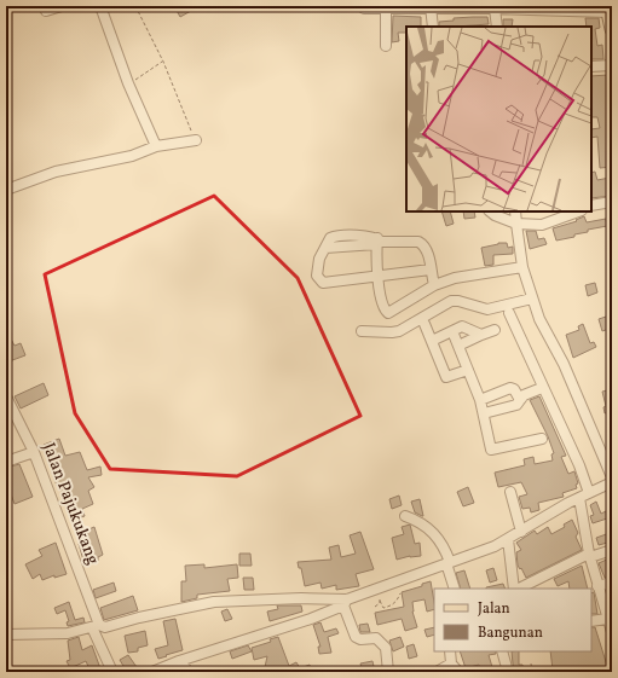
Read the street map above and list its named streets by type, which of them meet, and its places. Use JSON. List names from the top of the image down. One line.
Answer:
{"streets":{"street":["Jalan Pajukukang"]},"legend":["Jalan","Bangunan"]}
